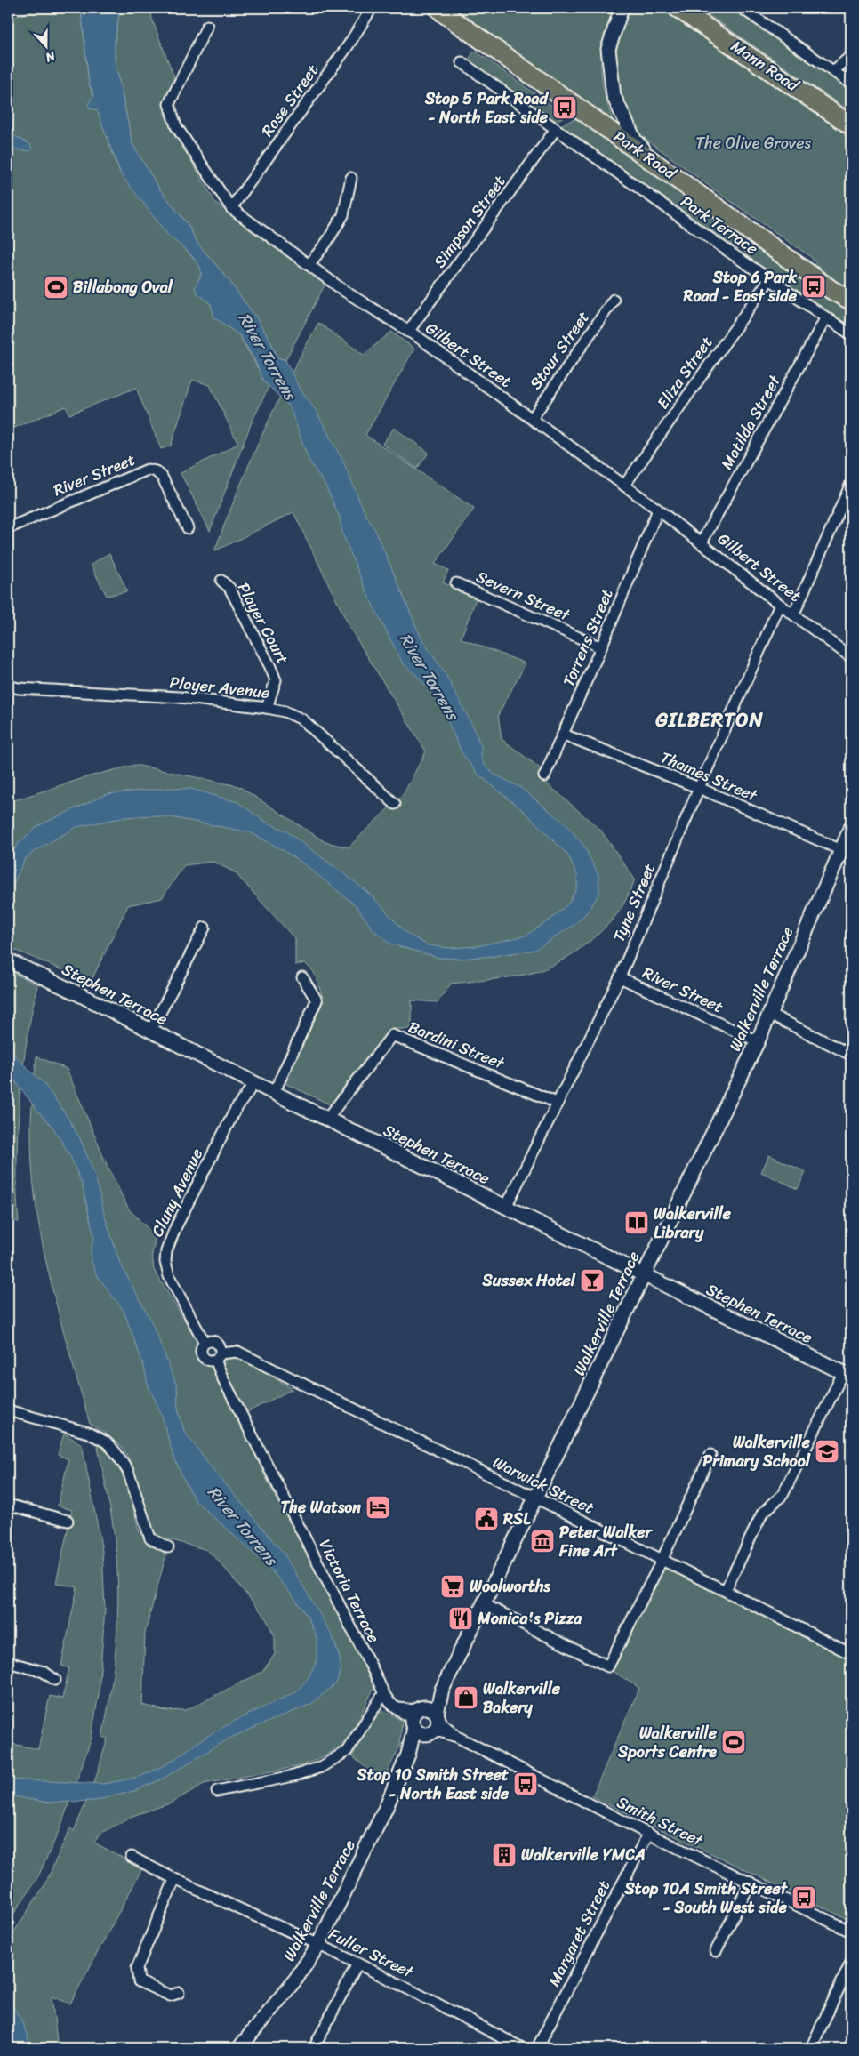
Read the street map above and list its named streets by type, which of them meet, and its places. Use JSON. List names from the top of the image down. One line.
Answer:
{"streets":{"highway":["Mann Road","Park Road"],"street":["Rose Street","Simpson Street","Park Terrace","Stour Street","Gilbert Street","Eliza Street","Matilda Street","River Street","Severn Street","Player Court","Torrens Street","Player Avenue","Thames Street","Tyne Street","Walkerville Terrace","Stephen Terrace","Bardini Street","Cluny Avenue","Warwick Street","Victoria Terrace","Smith Street","Margaret Street","Fuller Street"]},"crossings":[["Rose Street","Gilbert Street"],["Simpson Street","Park Terrace"],["Simpson Street","Gilbert Street"],["Park Terrace","Eliza Street"],["Park Terrace","Matilda Street"],["Stour Street","Gilbert Street"],["Gilbert Street","Eliza Street"],["Gilbert Street","Matilda Street"],["Gilbert Street","Torrens Street"],["Gilbert Street","Tyne Street"],["River Street","Tyne Street"],["River Street","Walkerville Terrace"],["Severn Street","Torrens Street"],["Player Court","Player Avenue"],["Torrens Street","Thames Street"],["Thames Street","Tyne Street"],["Thames Street","Walkerville Terrace"],["Tyne Street","Stephen Terrace"],["Tyne Street","Bardini Street"],["Walkerville Terrace","Stephen Terrace"],["Walkerville Terrace","Warwick Street"],["Walkerville Terrace","Victoria Terrace"],["Walkerville Terrace","Smith Street"],["Walkerville Terrace","Fuller Street"],["Stephen Terrace","Bardini Street"],["Stephen Terrace","Cluny Avenue"],["Cluny Avenue","Warwick Street"],["Cluny Avenue","Victoria Terrace"],["Warwick Street","Victoria Terrace"],["Victoria Terrace","Smith Street"],["Smith Street","Margaret Street"]],"districts":["GILBERTON"],"water":["River Torrens"],"parks":["The Olive Groves"],"places":{"bus stop":["Stop 5 Park Road - North East side","Stop 6 Park Road - East side","Stop 10 Smith Street - North East side","Stop 10A Smith Street - South West side"],"sports":["Billabong Oval","Walkerville Sports Centre"],"library":["Walkerville Library"],"bar":["Sussex Hotel"],"school or university":["Walkerville Primary School"],"hotel":["The Watson"],"public building":["RSL"],"museum":["Peter Walker Fine Art"],"supermarket":["Woolworths"],"restaurant":["Monica's Pizza"],"shop":["Walkerville Bakery"],"building":["Walkerville YMCA"]},"north":"bottom"}
